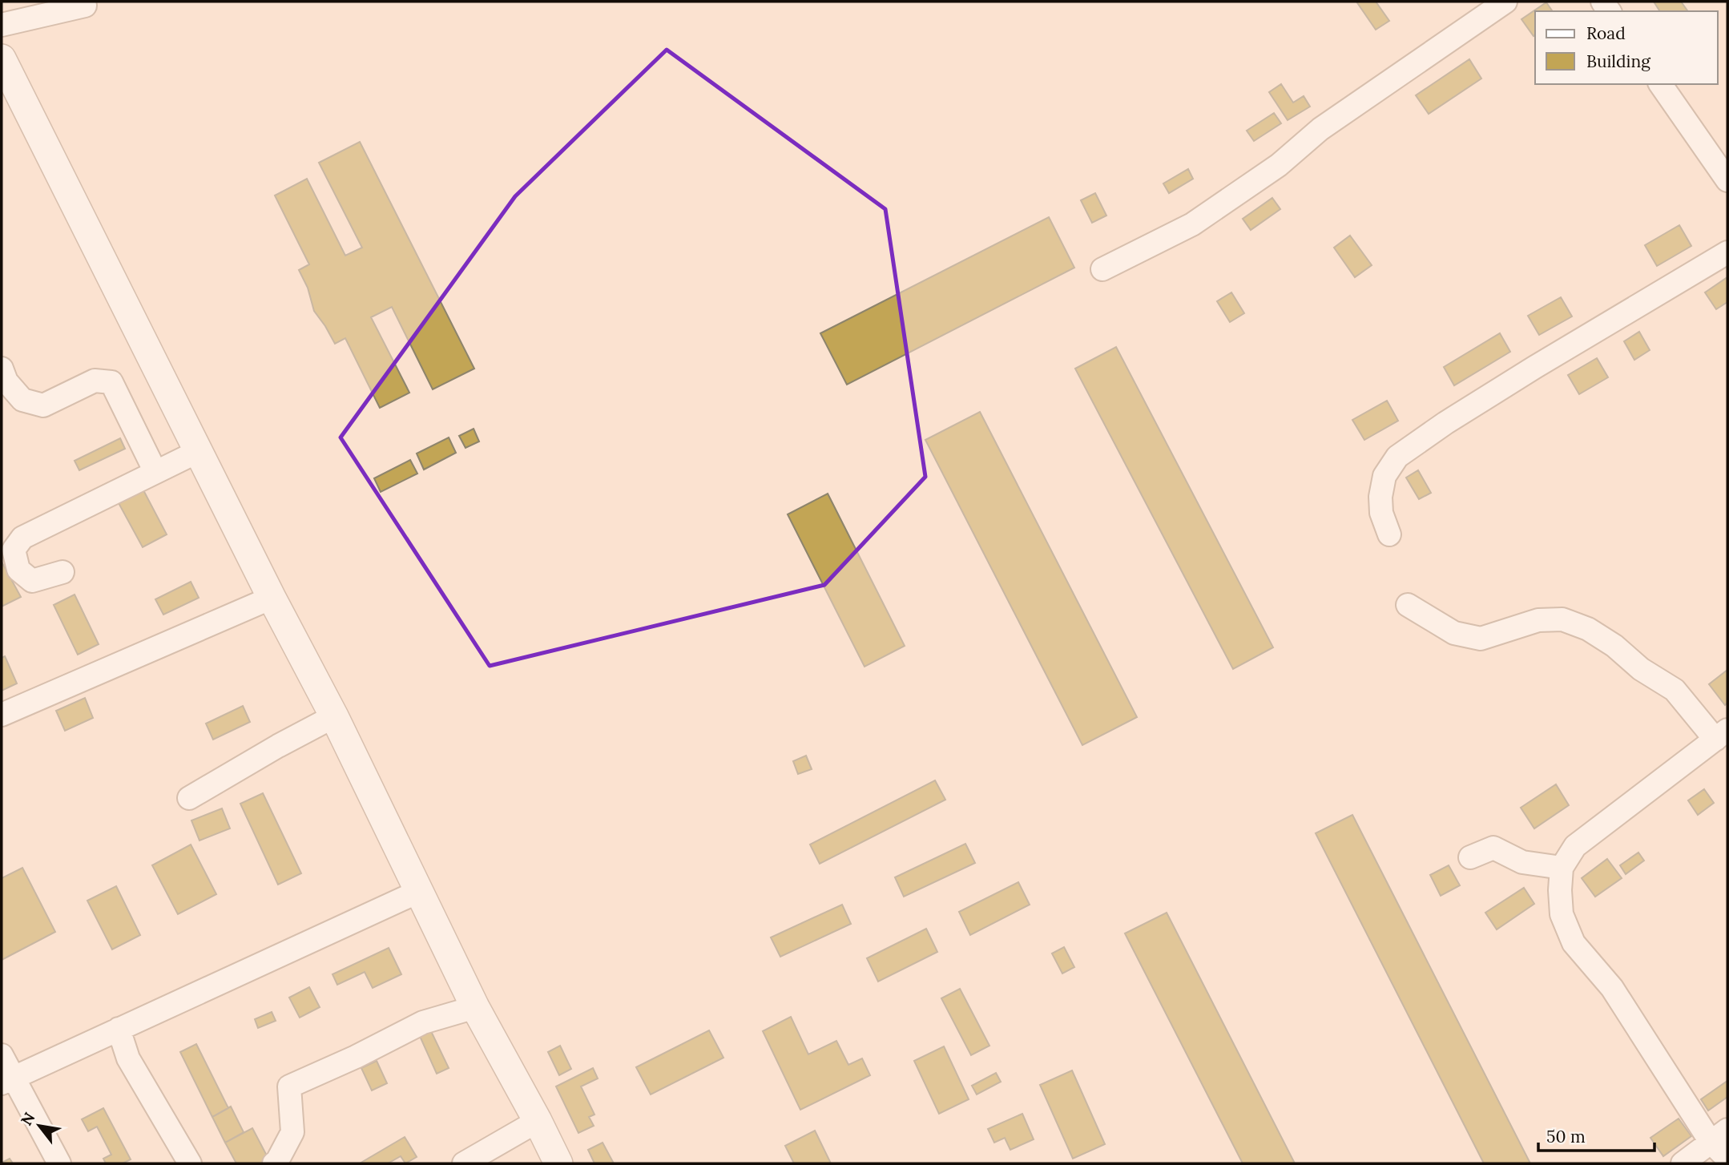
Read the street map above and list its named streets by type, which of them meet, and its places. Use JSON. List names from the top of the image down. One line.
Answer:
{"legend":["Road","Building"],"scale_bar":"50 m","north":"top left"}
